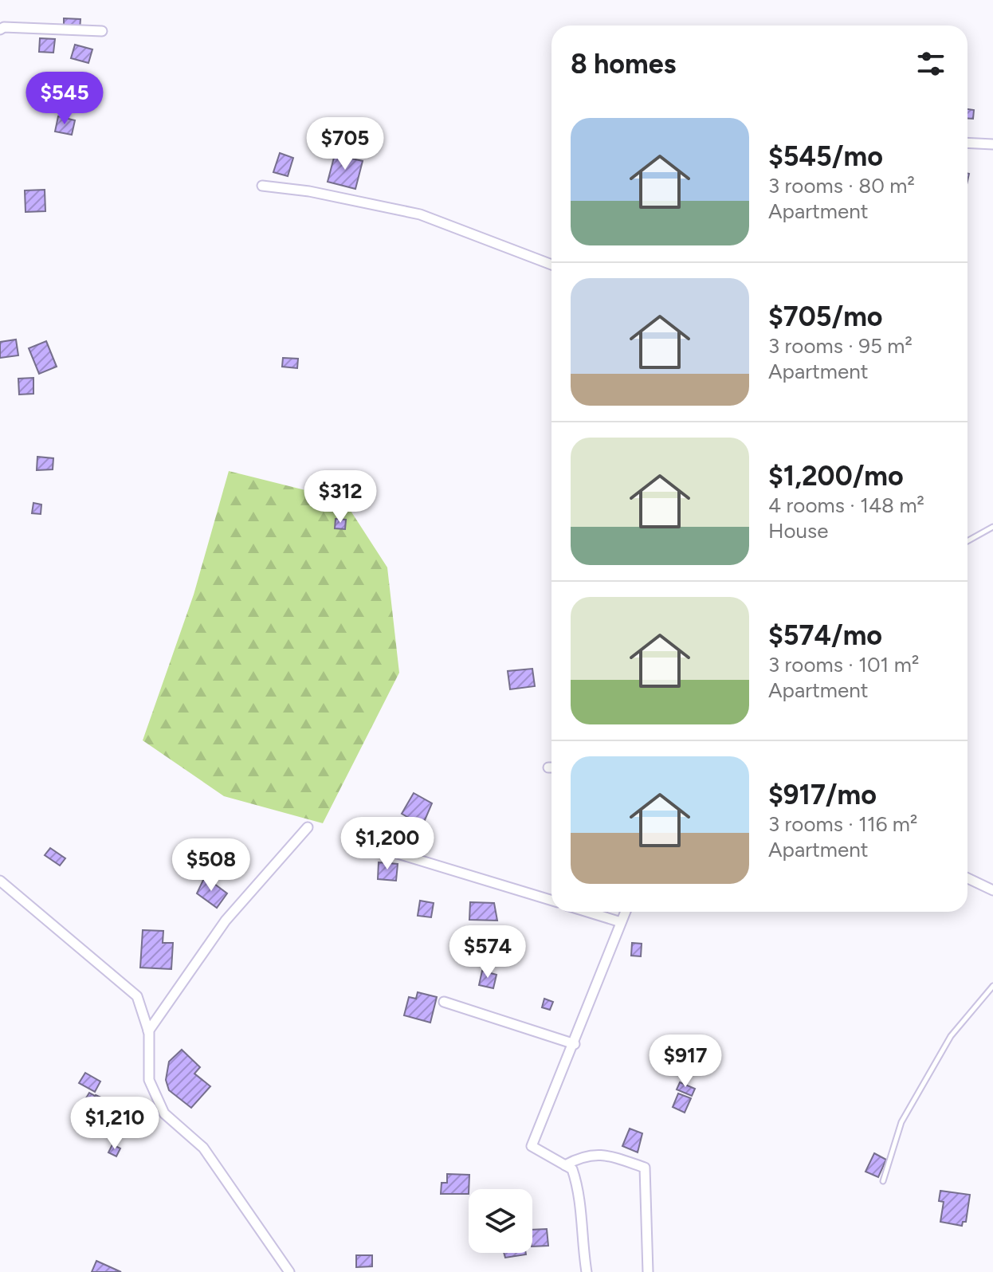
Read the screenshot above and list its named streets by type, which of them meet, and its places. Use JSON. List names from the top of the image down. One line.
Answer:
{"page":{"heading":"8 homes","price":["$545","$705","$312","$1,200","$508","$574","$917","$1,210"],"list":[{"name":"$545/mo","note":"3 rooms · 80 m² · Apartment"},{"name":"$705/mo","note":"3 rooms · 95 m² · Apartment"},{"name":"$1,200/mo","note":"4 rooms · 148 m² · House"},{"name":"$574/mo","note":"3 rooms · 101 m² · Apartment"},{"name":"$917/mo","note":"3 rooms · 116 m² · Apartment"}]}}
